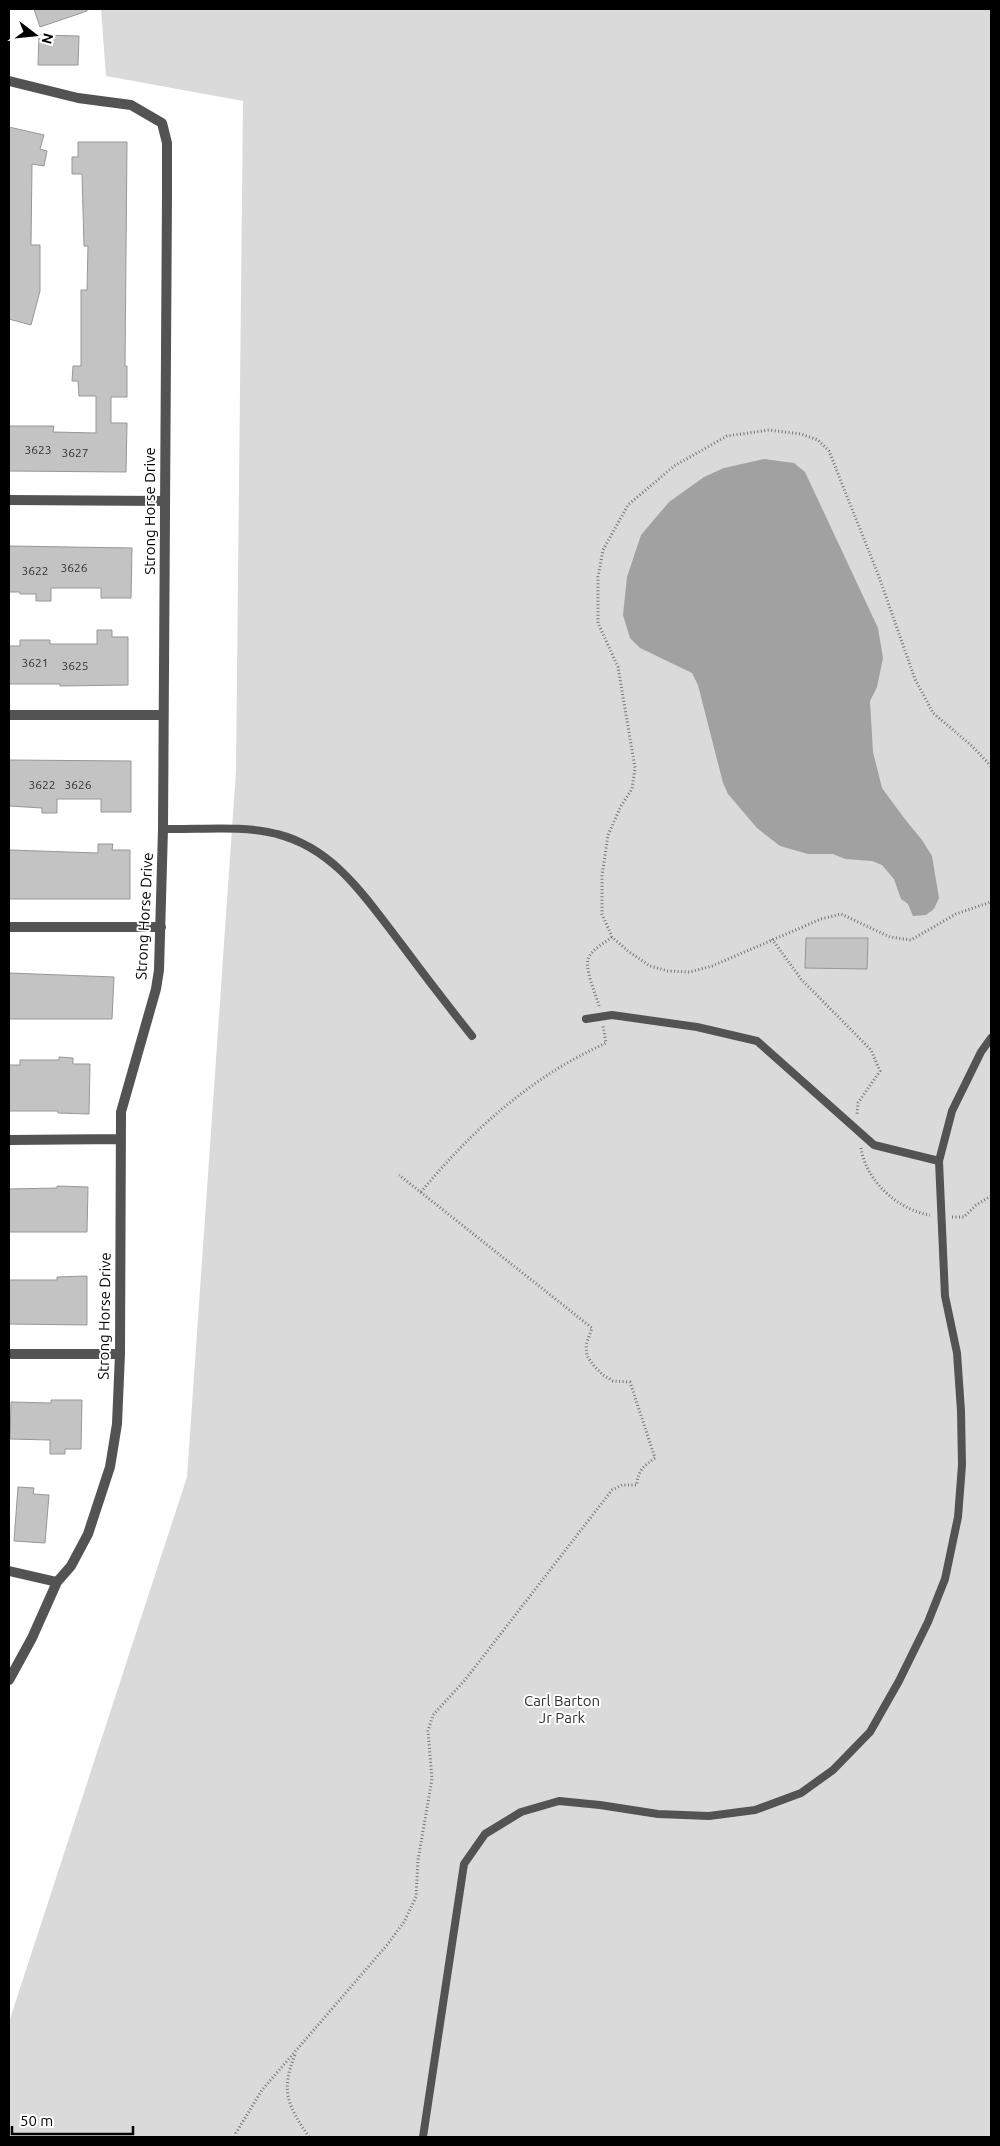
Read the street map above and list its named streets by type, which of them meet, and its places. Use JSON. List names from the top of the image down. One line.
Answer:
{"streets":{"street":["Strong Horse Drive"]},"parks":["Carl Barton Jr Park"],"house_numbers":["3623","3627","3626","3622","3621","3625","3622","3626"],"scale_bar":"50 m","north":"right"}
